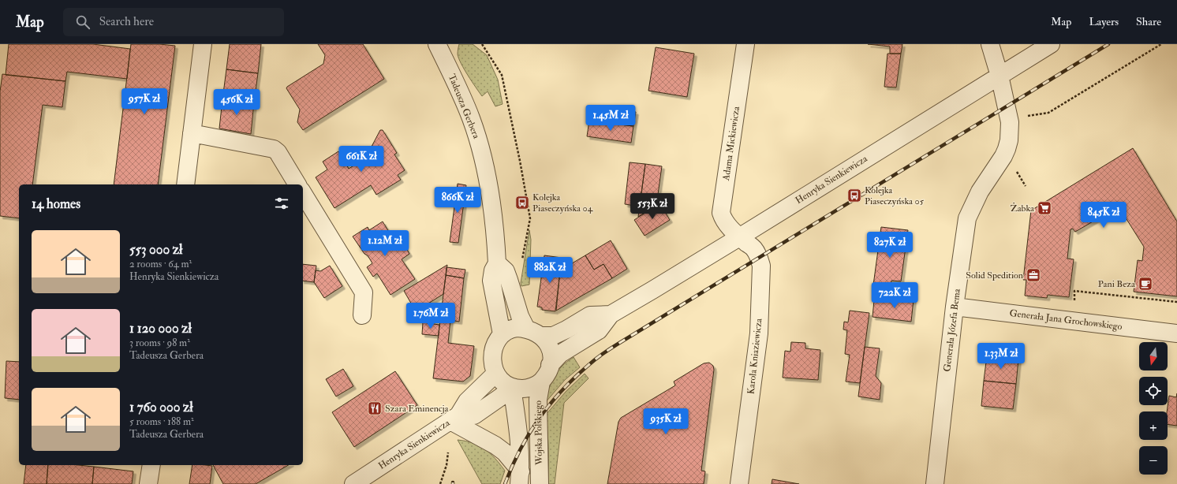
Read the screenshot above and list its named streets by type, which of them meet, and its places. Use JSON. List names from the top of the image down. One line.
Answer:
{"streets":{"street":["Tadeusza Gerbera","Adama Mickiewicza","Henryka Sienkiewicza","Generała Jana Grochowskiego","Generała Józefa Bema","Karola Kniaziewicza","Wojska Polskiego"]},"crossings":[["Tadeusza Gerbera","Henryka Sienkiewicza"],["Tadeusza Gerbera","Wojska Polskiego"],["Adama Mickiewicza","Henryka Sienkiewicza"],["Adama Mickiewicza","Karola Kniaziewicza"],["Henryka Sienkiewicza","Generała Józefa Bema"],["Henryka Sienkiewicza","Karola Kniaziewicza"],["Henryka Sienkiewicza","Wojska Polskiego"],["Generała Jana Grochowskiego","Generała Józefa Bema"]],"places":{"bus stop":["Kolejka Piaseczyńska 05","Kolejka Piaseczyńska 04"],"supermarket":["Żabka"],"office":["Solid Spedition"],"cafe":["Pani Beza"],"restaurant":["Szara Eminencja"]},"north":"bottom","page":{"header":"Map","search":"Search here","nav":["Map","Layers","Share"],"price":["957K zł","456K zł","1.45M zł","661K zł","866K zł","553K zł","845K zł","1.12M zł","827K zł","882K zł","722K zł","1.76M zł","1.33M zł","935K zł"],"heading":"14 homes","list":[{"name":"553 000 zł","note":"2 rooms · 64 m² · Henryka Sienkiewicza"},{"name":"1 120 000 zł","note":"3 rooms · 98 m² · Tadeusza Gerbera"},{"name":"1 760 000 zł","note":"5 rooms · 188 m² · Tadeusza Gerbera"}],"map_buttons":["+","−"]}}
